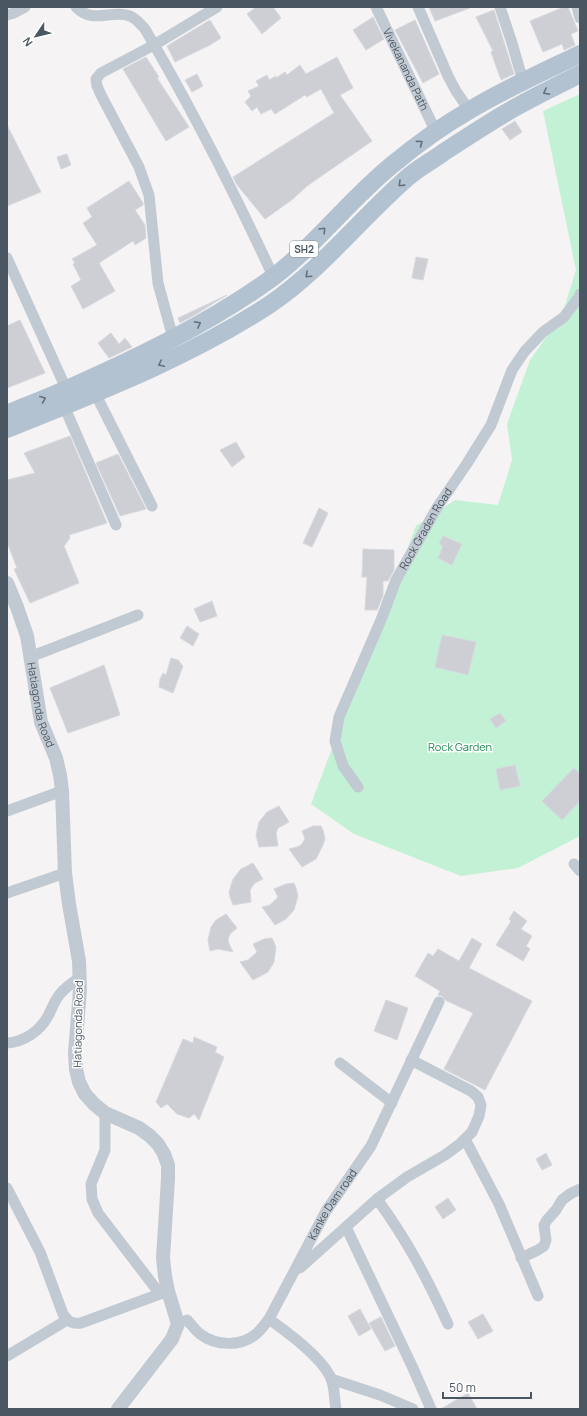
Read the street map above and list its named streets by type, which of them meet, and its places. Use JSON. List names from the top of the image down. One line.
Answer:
{"streets":{"main road":["SH2"],"street":["Vivekananda Path","Rock Graden Road","Hatiagonda Road","Kanke Dam road"]},"crossings":[["Vivekananda Path","SH2"]],"parks":["Rock Garden"],"scale_bar":"50 m","north":"bottom left"}
